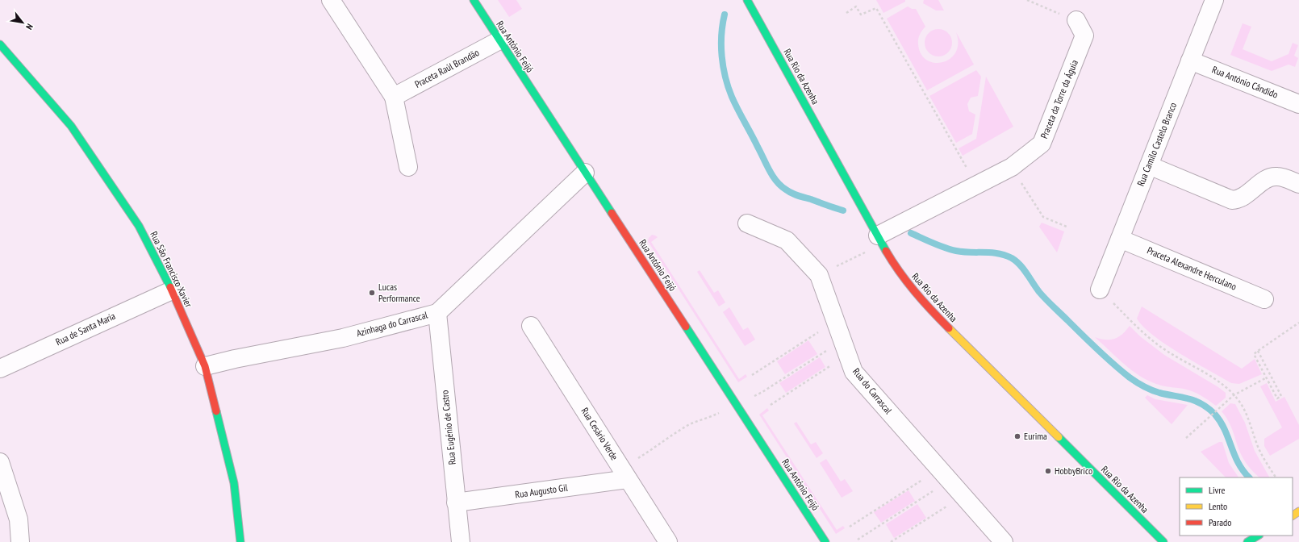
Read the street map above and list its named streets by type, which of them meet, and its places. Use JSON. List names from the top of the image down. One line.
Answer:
{"streets":{"street":["Rua António Feijó","Praceta Raúl Brandão","Rua Rio da Azenha","Rua António Cândido","Praceta da Torre da Águia","Rua Camilo Castelo Branco","Praceta Alexandre Herculano","Rua São Francisco Xavier","Azinhaga do Carrascal","Rua de Santa Maria","Rua do Carrascal","Rua Eugénio de Castro","Rua Cesário Verde","Rua Augusto Gil"]},"crossings":[["Rua António Feijó","Praceta Raúl Brandão"],["Rua António Feijó","Azinhaga do Carrascal"],["Rua Rio da Azenha","Praceta da Torre da Águia"],["Rua António Cândido","Rua Camilo Castelo Branco"],["Rua Camilo Castelo Branco","Praceta Alexandre Herculano"],["Rua São Francisco Xavier","Azinhaga do Carrascal"],["Rua São Francisco Xavier","Rua de Santa Maria"],["Azinhaga do Carrascal","Rua Eugénio de Castro"],["Rua Eugénio de Castro","Rua Augusto Gil"],["Rua Cesário Verde","Rua Augusto Gil"]],"places":["Lucas Performance","Eurima","HobbyBrico"],"legend":["Livre","Lento","Parado"],"north":"bottom right"}
